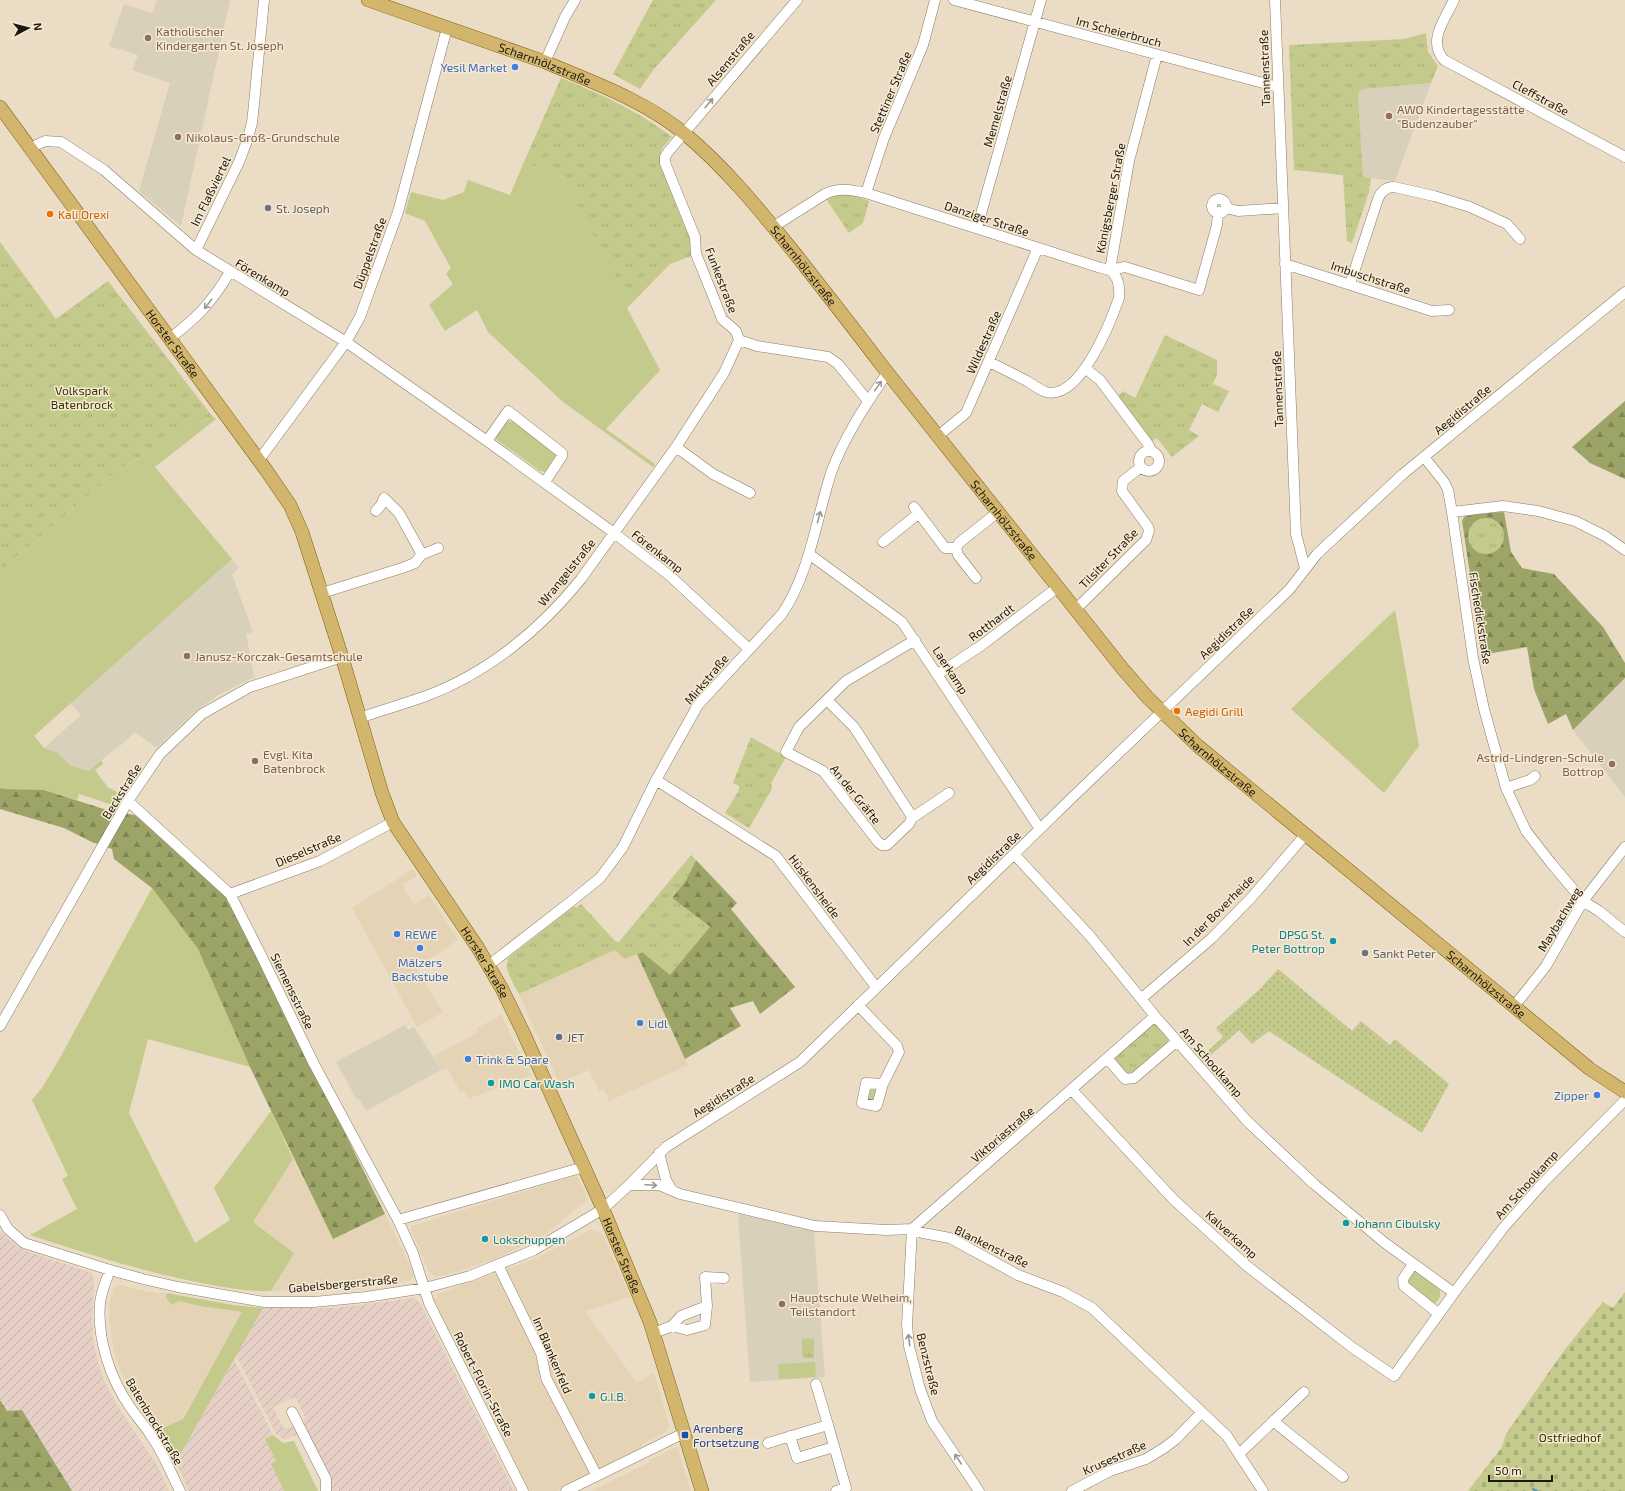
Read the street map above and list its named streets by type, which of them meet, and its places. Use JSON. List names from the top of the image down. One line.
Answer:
{"streets":{"main road":["Scharnhölzstraße","Horster Straße"],"street":["Im Scheierbruch","Alsenstraße","Tannenstraße","Stettiner Straße","Cleffstraße","Memelstraße","Im Flaßviertel","Königsberger Straße","Danziger Straße","Düppelstraße","Förenkamp","Imbuschstraße","Funkestraße","Wildestraße","Aegidistraße","Tilsiter Straße","Wrangelstraße","Fischedickstraße","Rotthardt","Laerkamp","Mirkstraße","Beckstraße","An der Gräfte","Dieselstraße","Hüskensheide","In der Boverheide","Maybachweg","Siemensstraße","Am Schoolkamp","Viktoriastraße","Kalverkamp","Blankenstraße","Gabelsbergerstraße","Im Blankenfeld","Benzstraße","Robert-Florin-Straße","Batenbrockstraße","Krusestraße"]},"crossings":[["Im Scheierbruch","Tannenstraße"],["Im Scheierbruch","Memelstraße"],["Im Scheierbruch","Königsberger Straße"],["Alsenstraße","Scharnhölzstraße"],["Alsenstraße","Funkestraße"],["Scharnhölzstraße","Danziger Straße"],["Scharnhölzstraße","Düppelstraße"],["Scharnhölzstraße","Funkestraße"],["Scharnhölzstraße","Wildestraße"],["Scharnhölzstraße","Aegidistraße"],["Scharnhölzstraße","Tilsiter Straße"],["Scharnhölzstraße","Rotthardt"],["Scharnhölzstraße","Mirkstraße"],["Scharnhölzstraße","In der Boverheide"],["Scharnhölzstraße","Maybachweg"],["Tannenstraße","Danziger Straße"],["Tannenstraße","Imbuschstraße"],["Tannenstraße","Aegidistraße"],["Stettiner Straße","Danziger Straße"],["Memelstraße","Danziger Straße"],["Im Flaßviertel","Förenkamp"],["Königsberger Straße","Danziger Straße"],["Königsberger Straße","Wildestraße"],["Danziger Straße","Wildestraße"],["Düppelstraße","Förenkamp"],["Düppelstraße","Horster Straße"],["Förenkamp","Horster Straße"],["Förenkamp","Wrangelstraße"],["Förenkamp","Mirkstraße"],["Funkestraße","Wrangelstraße"],["Horster Straße","Aegidistraße"],["Horster Straße","Wrangelstraße"],["Horster Straße","Mirkstraße"],["Horster Straße","Beckstraße"],["Horster Straße","Dieselstraße"],["Horster Straße","Gabelsbergerstraße"],["Aegidistraße","Fischedickstraße"],["Aegidistraße","Laerkamp"],["Aegidistraße","Hüskensheide"],["Aegidistraße","Am Schoolkamp"],["Aegidistraße","Blankenstraße"],["Aegidistraße","Gabelsbergerstraße"],["Fischedickstraße","Maybachweg"],["Rotthardt","Laerkamp"],["Laerkamp","Mirkstraße"],["Laerkamp","An der Gräfte"],["Mirkstraße","Hüskensheide"],["Beckstraße","Siemensstraße"],["Dieselstraße","Siemensstraße"],["In der Boverheide","Am Schoolkamp"],["Siemensstraße","Gabelsbergerstraße"],["Siemensstraße","Robert-Florin-Straße"],["Am Schoolkamp","Viktoriastraße"],["Am Schoolkamp","Kalverkamp"],["Viktoriastraße","Kalverkamp"],["Viktoriastraße","Blankenstraße"],["Viktoriastraße","Benzstraße"],["Blankenstraße","Benzstraße"],["Blankenstraße","Krusestraße"],["Gabelsbergerstraße","Im Blankenfeld"],["Gabelsbergerstraße","Robert-Florin-Straße"],["Gabelsbergerstraße","Batenbrockstraße"]],"one_way":["Alsenstraße","Benzstraße"],"parks":["Volkspark Batenbrock","Ostfriedhof"],"places":{"other":["Katholischer Kindergarten St. Joseph","Yesil Market","AWO Kindertagesstätte \"Budenzauber\"","Nikolaus-Groß-Grundschule","St. Joseph","Kali Orexi","Janusz-Korczak-Gesamtschule","Aegidi Grill","Evgl. Kita Batenbrock","Astrid-Lindgren-Schule Bottrop","REWE","DPSG St. Peter Bottrop","Mälzers Backstube","Sankt Peter","Lidl","JET","Trink & Spare","IMO Car Wash","Zipper","Johann Cibulsky","Lokschuppen","Hauptschule Welheim, Teilstandort","G.I.B."],"transit":["Arenberg Fortsetzung"]},"scale_bar":"50 m","north":"right"}
